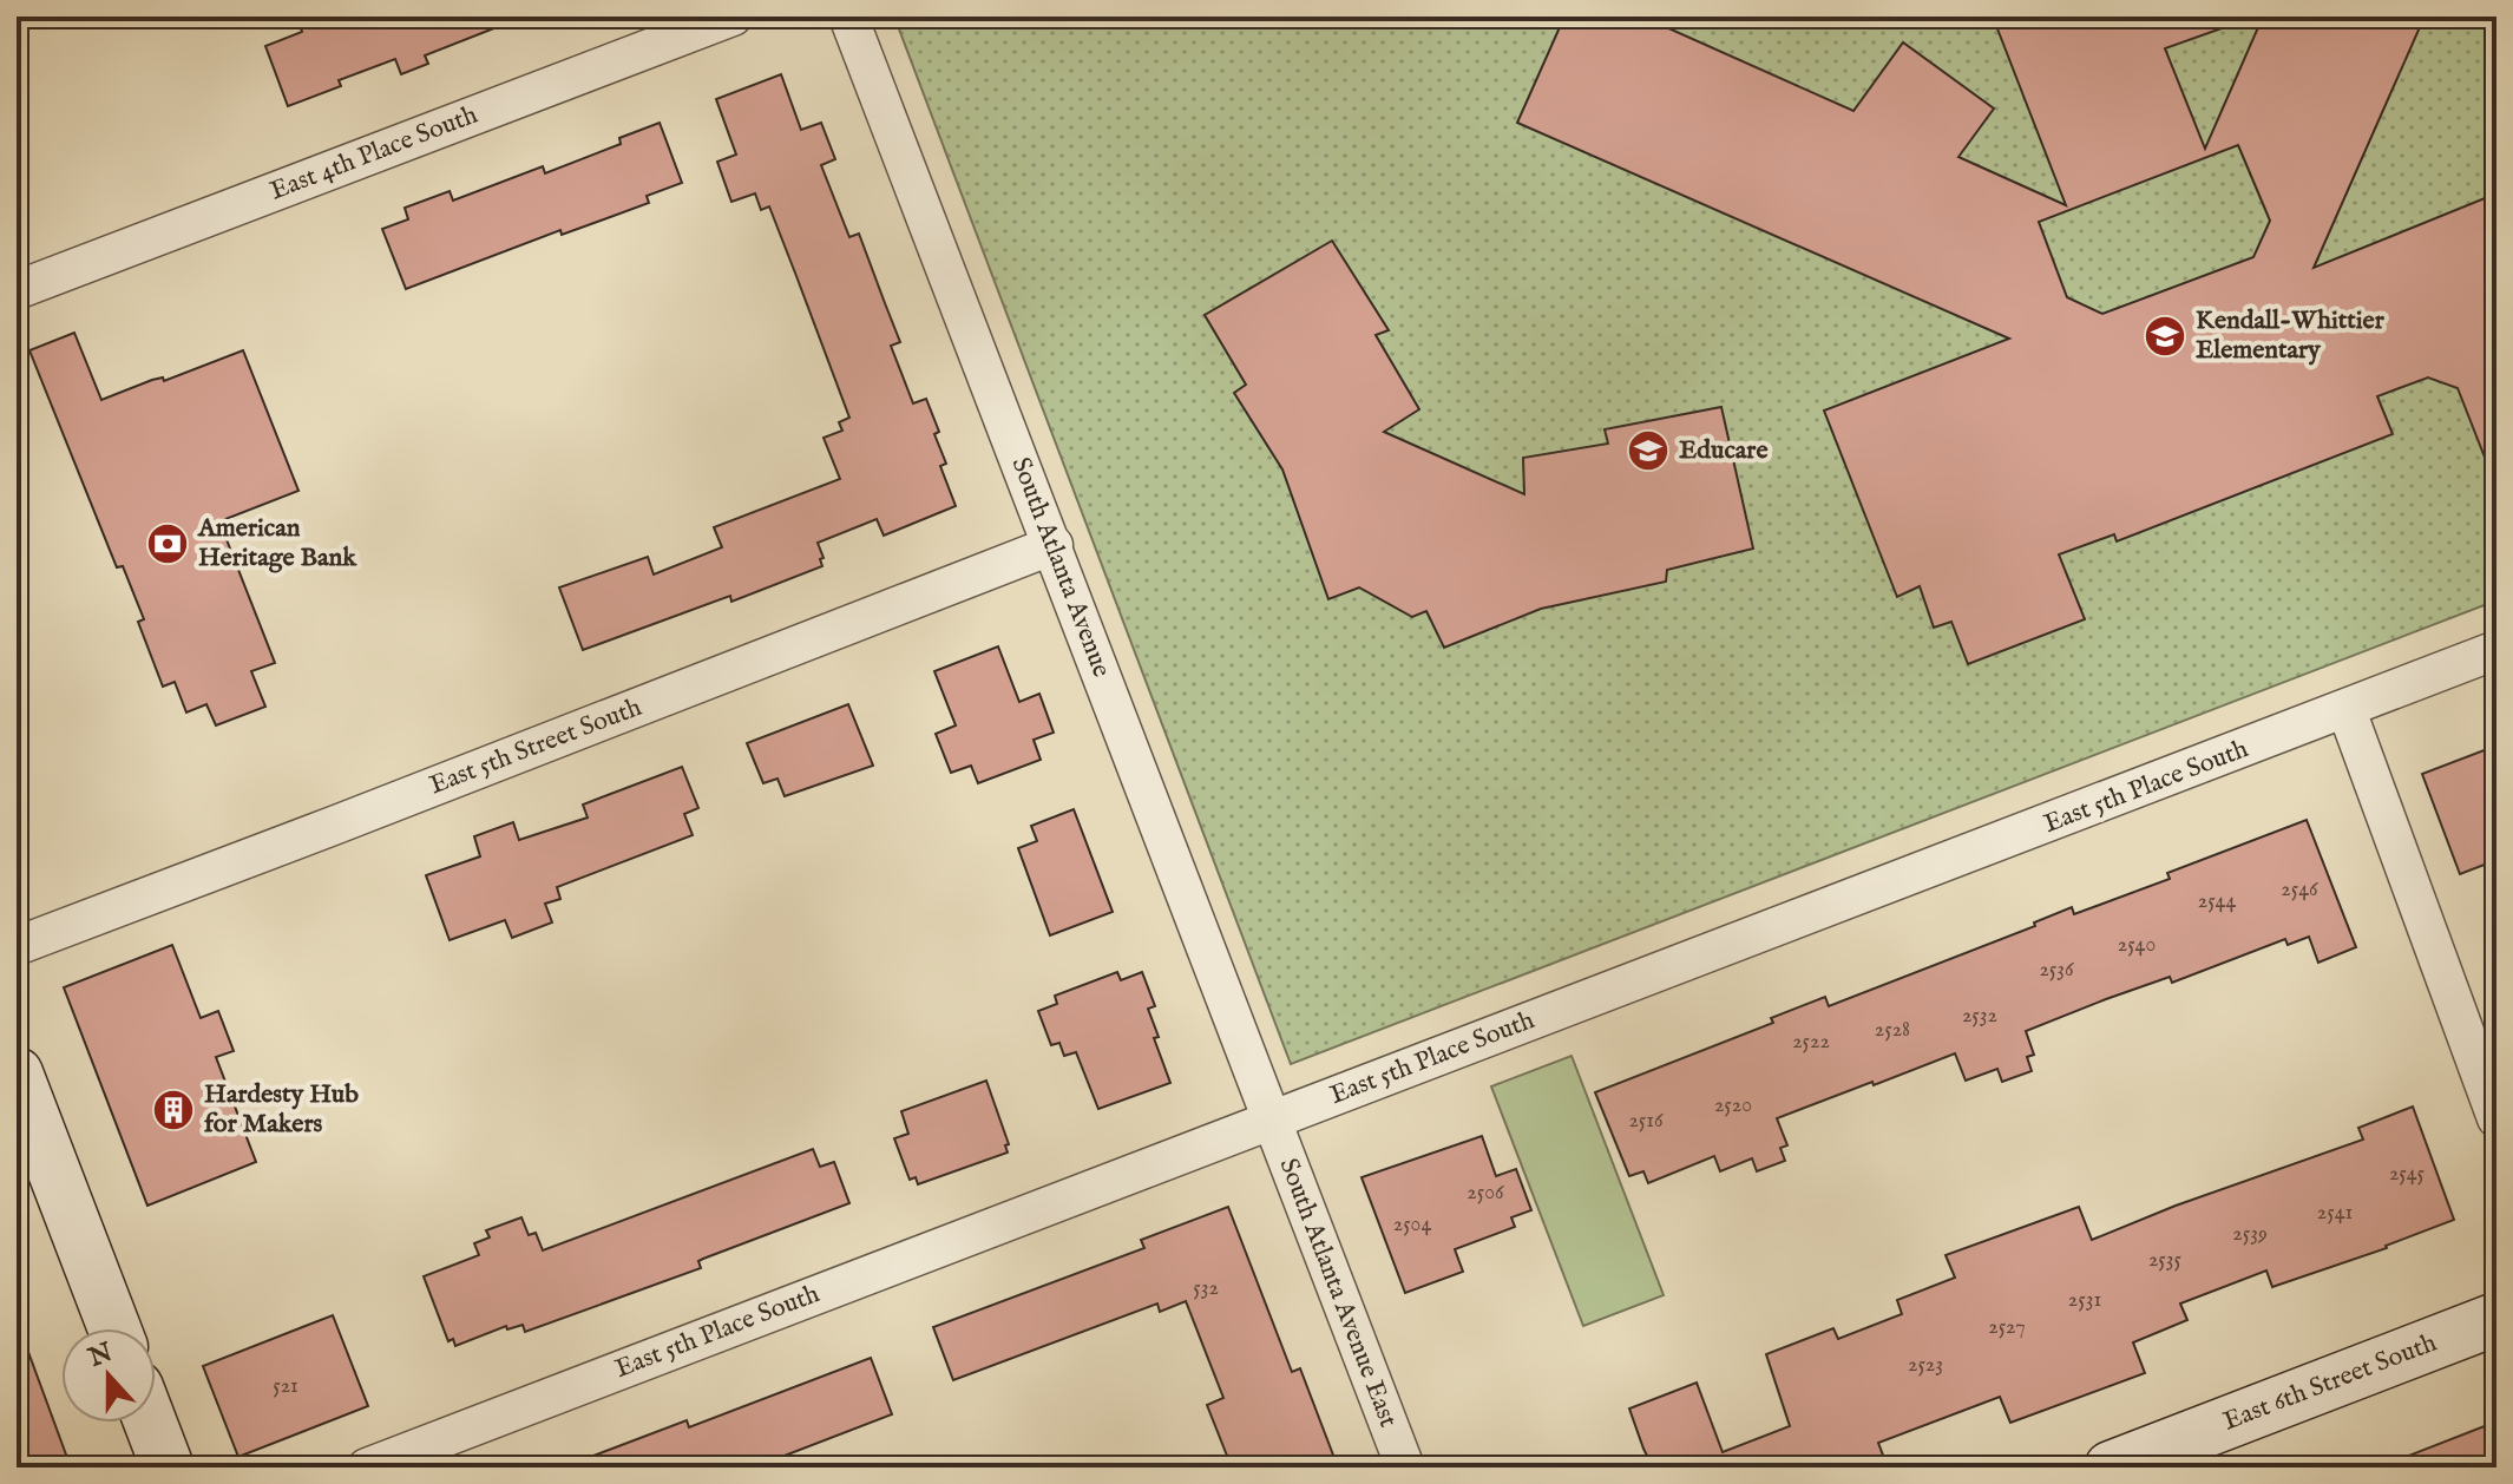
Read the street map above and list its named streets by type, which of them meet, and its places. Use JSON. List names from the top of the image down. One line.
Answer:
{"streets":{"street":["East 4th Place South","South Atlanta Avenue","East 5th Street South","East 5th Place South","South Atlanta Avenue East","East 6th Street South"]},"crossings":[["South Atlanta Avenue","East 5th Street South"],["South Atlanta Avenue","East 5th Place South"],["South Atlanta Avenue","South Atlanta Avenue East"],["East 5th Place South","South Atlanta Avenue East"]],"places":{"school or university":["Kendall-Whittier Elementary","Educare"],"bank":["American Heritage Bank"],"building":["Hardesty Hub for Makers"]},"house_numbers":["2546","2544","2540","2536","2532","2528","2522","2520","2516","2545","2506","2541","2504","2539","2535","532","2531","2527","2523","521"],"north":"top"}
